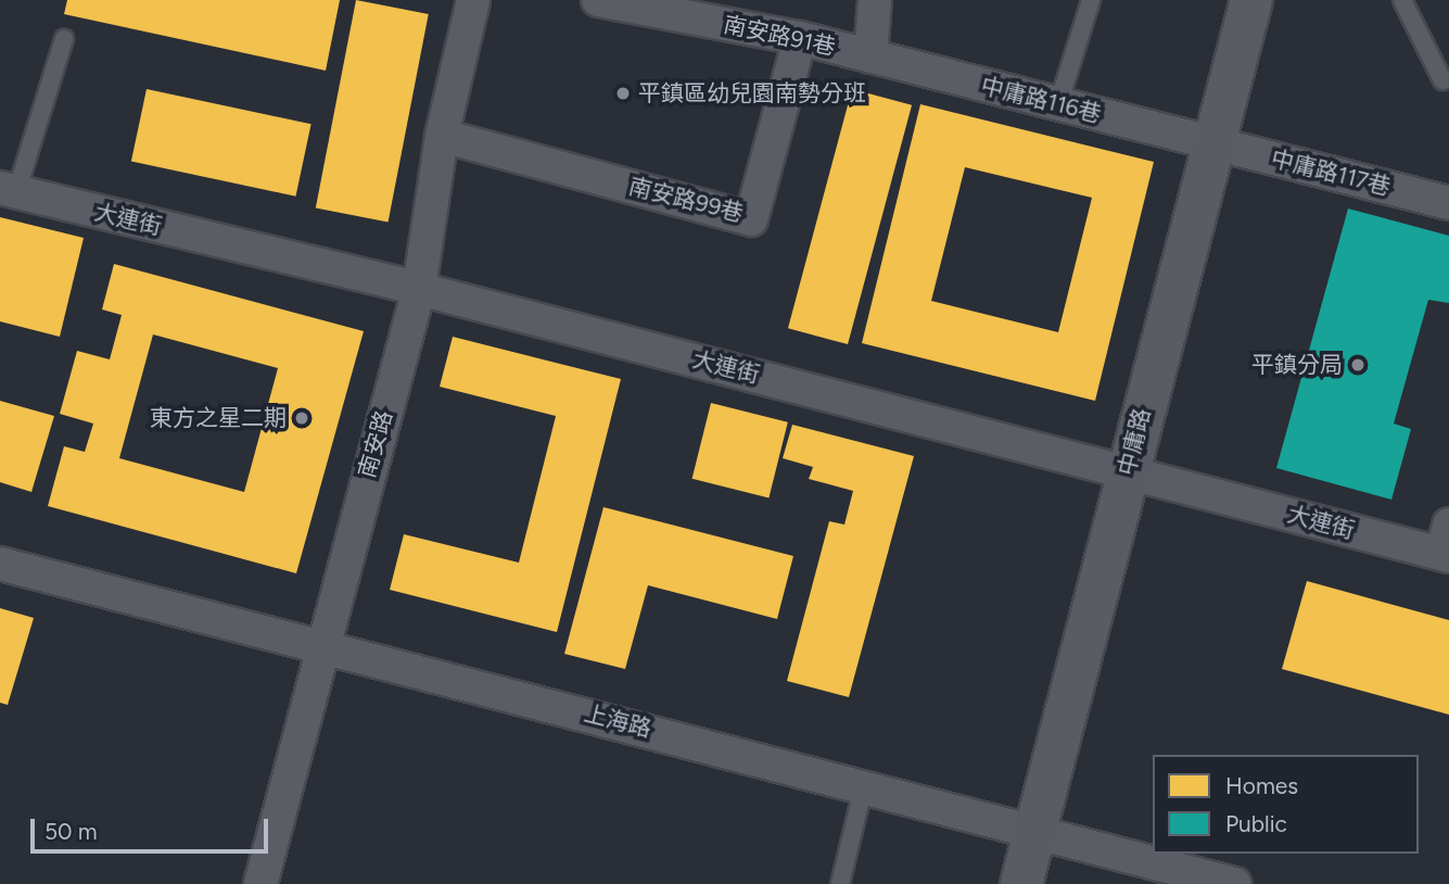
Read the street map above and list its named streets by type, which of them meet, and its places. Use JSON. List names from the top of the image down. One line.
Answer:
{"streets":{"street":["南安路91巷","中庸路116巷","中庸路117巷","南安路99巷","大連街","中庸路","南安路","上海路"]},"crossings":[["南安路91巷","中庸路116巷"],["南安路91巷","南安路99巷"],["中庸路116巷","中庸路117巷"],["中庸路116巷","中庸路"],["中庸路117巷","中庸路"],["南安路99巷","南安路"],["大連街","中庸路"],["大連街","南安路"],["中庸路","上海路"],["南安路","上海路"]],"places":["平鎮區幼兒園南勢分班","平鎮分局","東方之星二期"],"legend":["Homes","Public"],"scale_bar":"50 m"}
